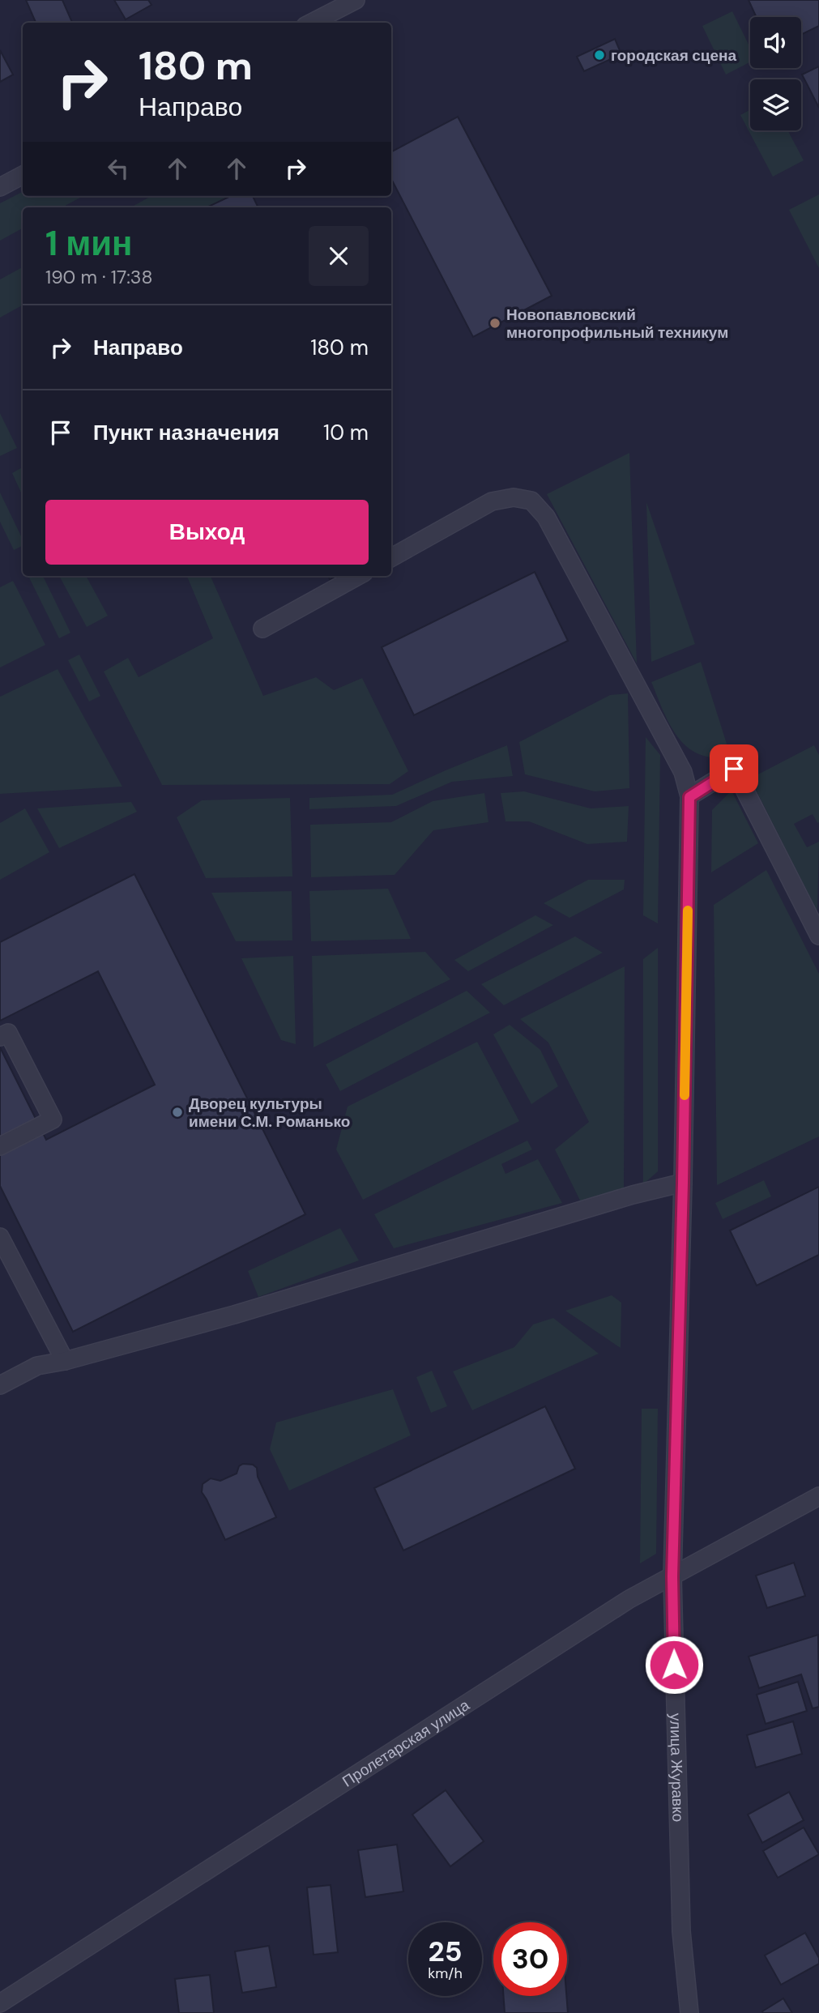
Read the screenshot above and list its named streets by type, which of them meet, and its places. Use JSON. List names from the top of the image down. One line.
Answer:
{"streets":{"street":["Пролетарская улица","улица Журавко"]},"crossings":[["Пролетарская улица","улица Журавко"]],"places":["городская сцена","Новопавловский многопрофильный техникум","Дворец культуры имени С.М. Романько"],"page":{"turn":["180 m","Направо"],"heading":["1 мин","190 m · 17:38"],"list":[{"name":"Направо","value":"180 m"},{"name":"Пункт назначения","value":"10 m"}],"buttons":"Выход","speed":"25 km/h","limit":"30"}}
